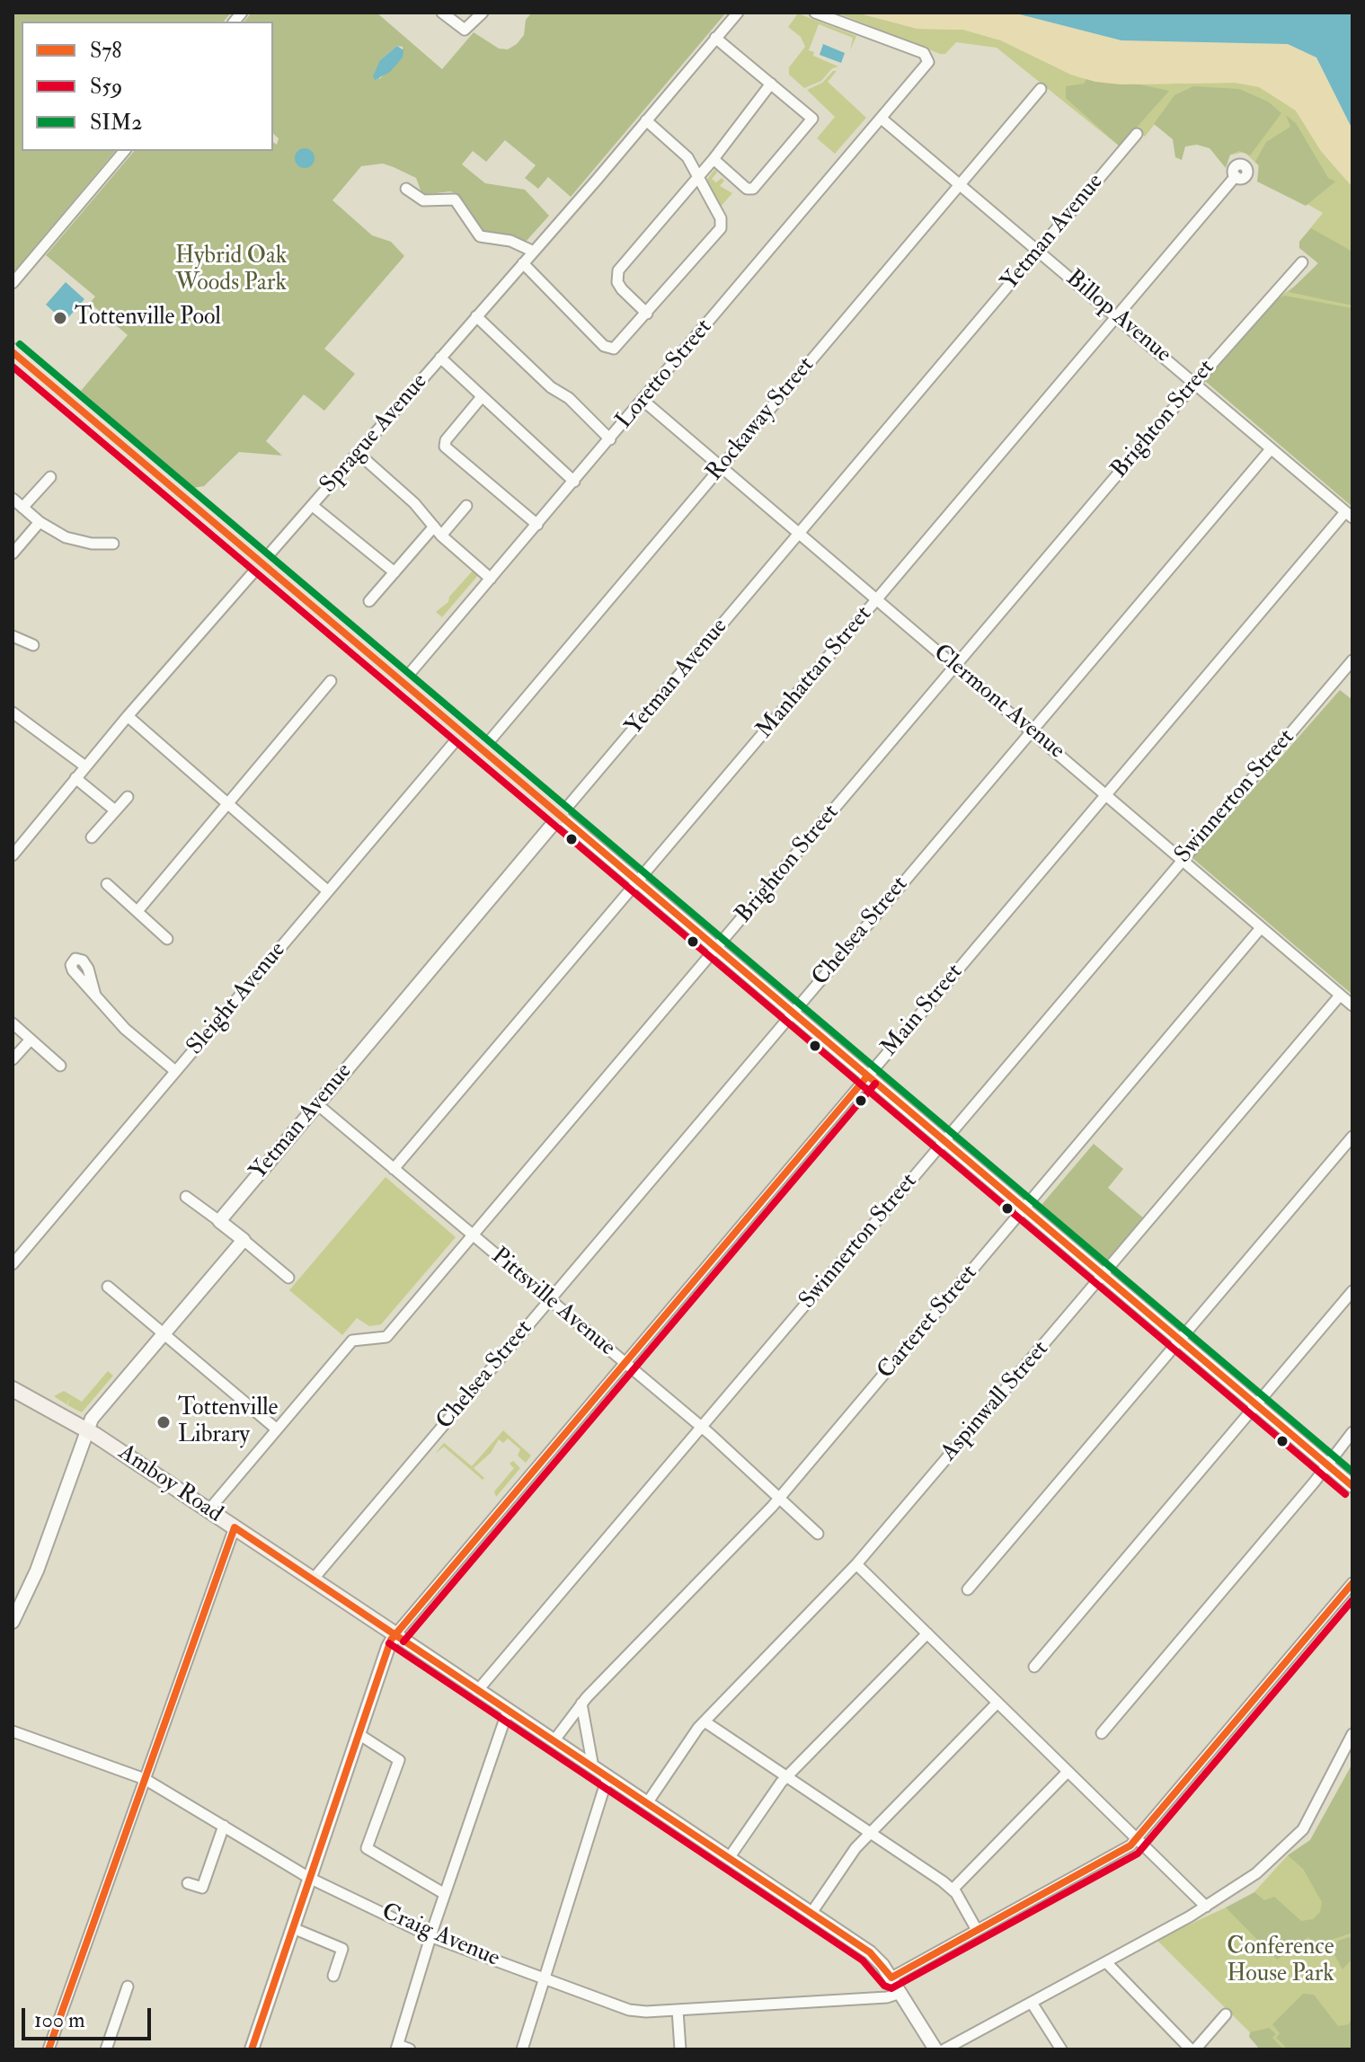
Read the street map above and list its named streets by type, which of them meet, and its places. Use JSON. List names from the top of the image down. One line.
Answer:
{"streets":{"main road":["Amboy Road"],"street":["Yetman Avenue","Billop Avenue","Loretto Street","Rockaway Street","Brighton Street","Sprague Avenue","Manhattan Street","Clermont Avenue","Swinnerton Street","Chelsea Street","Sleight Avenue","Main Street","Pittsville Avenue","Carteret Street","Aspinwall Street","Craig Avenue"]},"crossings":[["Yetman Avenue","Billop Avenue"],["Yetman Avenue","Clermont Avenue"],["Yetman Avenue","Pittsville Avenue"],["Billop Avenue","Loretto Street"],["Billop Avenue","Rockaway Street"],["Billop Avenue","Brighton Street"],["Billop Avenue","Manhattan Street"],["Billop Avenue","Chelsea Street"],["Billop Avenue","Main Street"],["Loretto Street","Clermont Avenue"],["Rockaway Street","Clermont Avenue"],["Brighton Street","Clermont Avenue"],["Brighton Street","Pittsville Avenue"],["Brighton Street","Amboy Road"],["Manhattan Street","Clermont Avenue"],["Manhattan Street","Pittsville Avenue"],["Clermont Avenue","Swinnerton Street"],["Clermont Avenue","Chelsea Street"],["Clermont Avenue","Main Street"],["Clermont Avenue","Carteret Street"],["Clermont Avenue","Aspinwall Street"],["Swinnerton Street","Pittsville Avenue"],["Swinnerton Street","Amboy Road"],["Chelsea Street","Pittsville Avenue"],["Chelsea Street","Amboy Road"],["Main Street","Pittsville Avenue"],["Main Street","Amboy Road"],["Main Street","Craig Avenue"],["Pittsville Avenue","Carteret Street"],["Carteret Street","Amboy Road"],["Aspinwall Street","Amboy Road"],["Amboy Road","Craig Avenue"]],"parks":["Hybrid Oak Woods Park","Conference House Park"],"places":["Tottenville Pool","Tottenville Library"],"lines":["transit line SIM2","transit line S78","transit line S59"],"legend":["S78","S59","SIM2"],"scale_bar":"100 m"}
